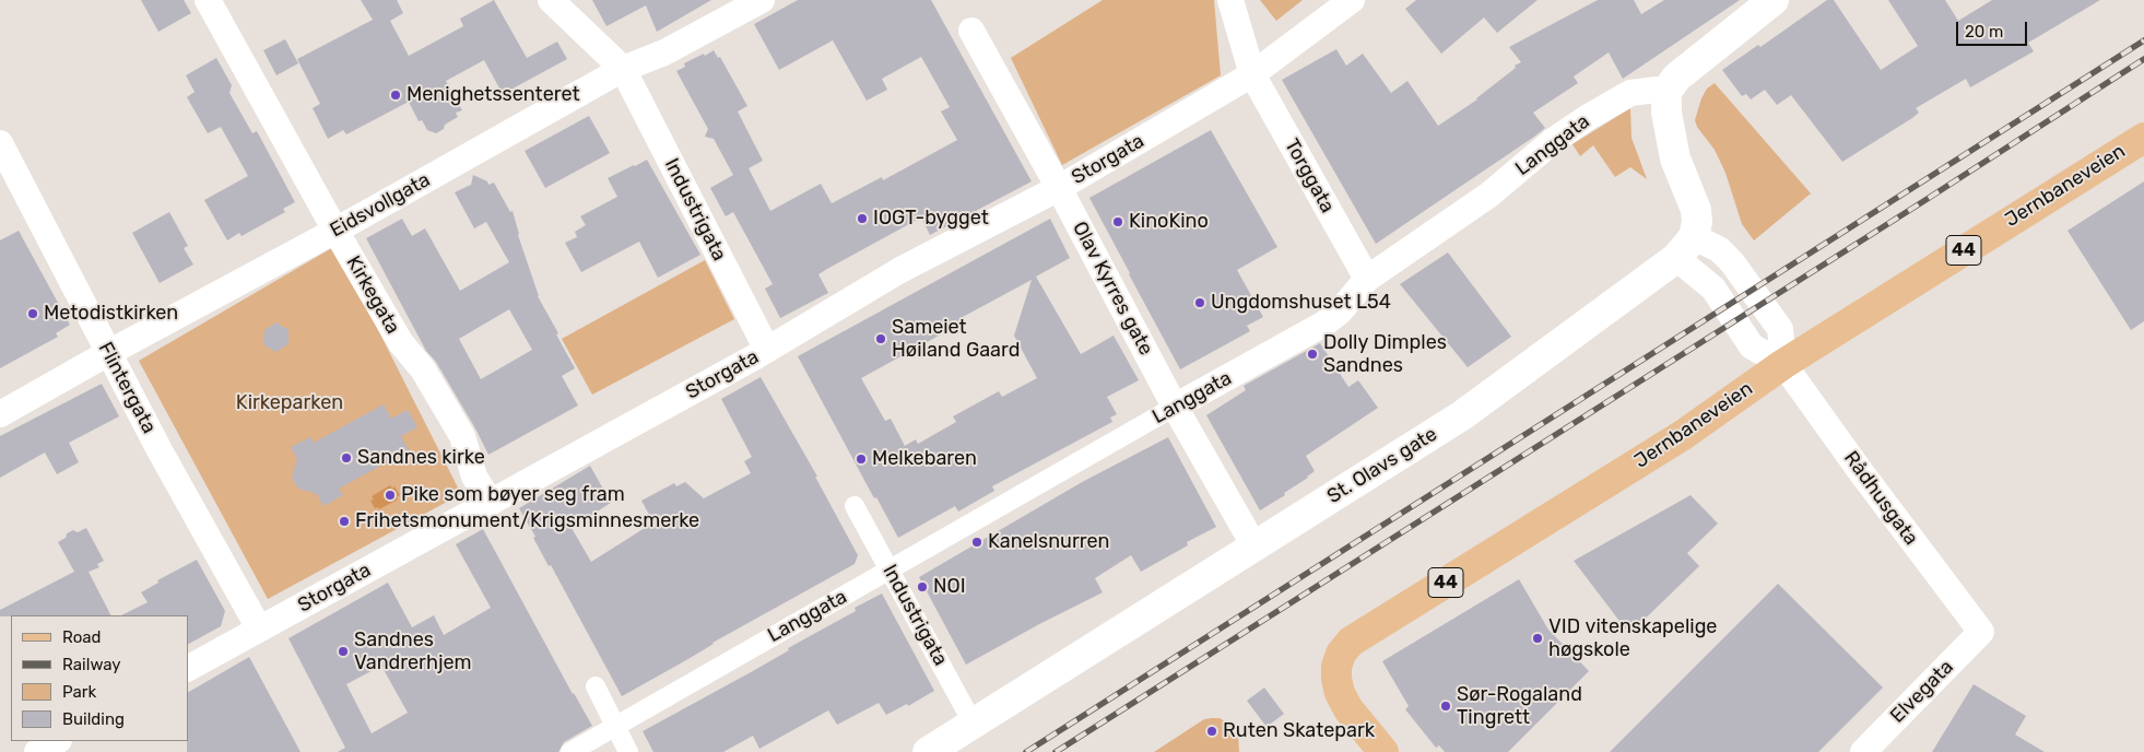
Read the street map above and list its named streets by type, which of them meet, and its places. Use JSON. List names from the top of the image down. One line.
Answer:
{"streets":{"main road":["Jernbaneveien","44"],"street":["Langgata","Storgata","Torggata","Eidsvollgata","Industrigata","Olav Kyrres gate","Kirkegata","Flintergata","St. Olavs gate","Rådhusgata","Elvegata"]},"crossings":[["Langgata","Torggata"],["Langgata","Industrigata"],["Langgata","Olav Kyrres gate"],["Storgata","Torggata"],["Storgata","Industrigata"],["Storgata","Olav Kyrres gate"],["Storgata","Kirkegata"],["Storgata","Flintergata"],["Jernbaneveien","Rådhusgata"],["Eidsvollgata","Industrigata"],["Eidsvollgata","Kirkegata"],["Eidsvollgata","Flintergata"],["Industrigata","St. Olavs gate"],["Olav Kyrres gate","St. Olavs gate"],["Rådhusgata","Elvegata"]],"parks":["Kirkeparken"],"places":["Menighetssenteret","IOGT-bygget","KinoKino","Ungdomshuset L54","Metodistkirken","Sameiet Høiland Gaard","Dolly Dimples Sandnes","Sandnes kirke","Melkebaren","Pike som bøyer seg fram","Frihetsmonument/Krigsminnesmerke","Kanelsnurren","NOI","VID vitenskapelige høgskole","Sandnes Vandrerhjem","Sør-Rogaland Tingrett","Ruten Skatepark"],"legend":["Road","Railway","Park","Building"],"scale_bar":"20 m"}
